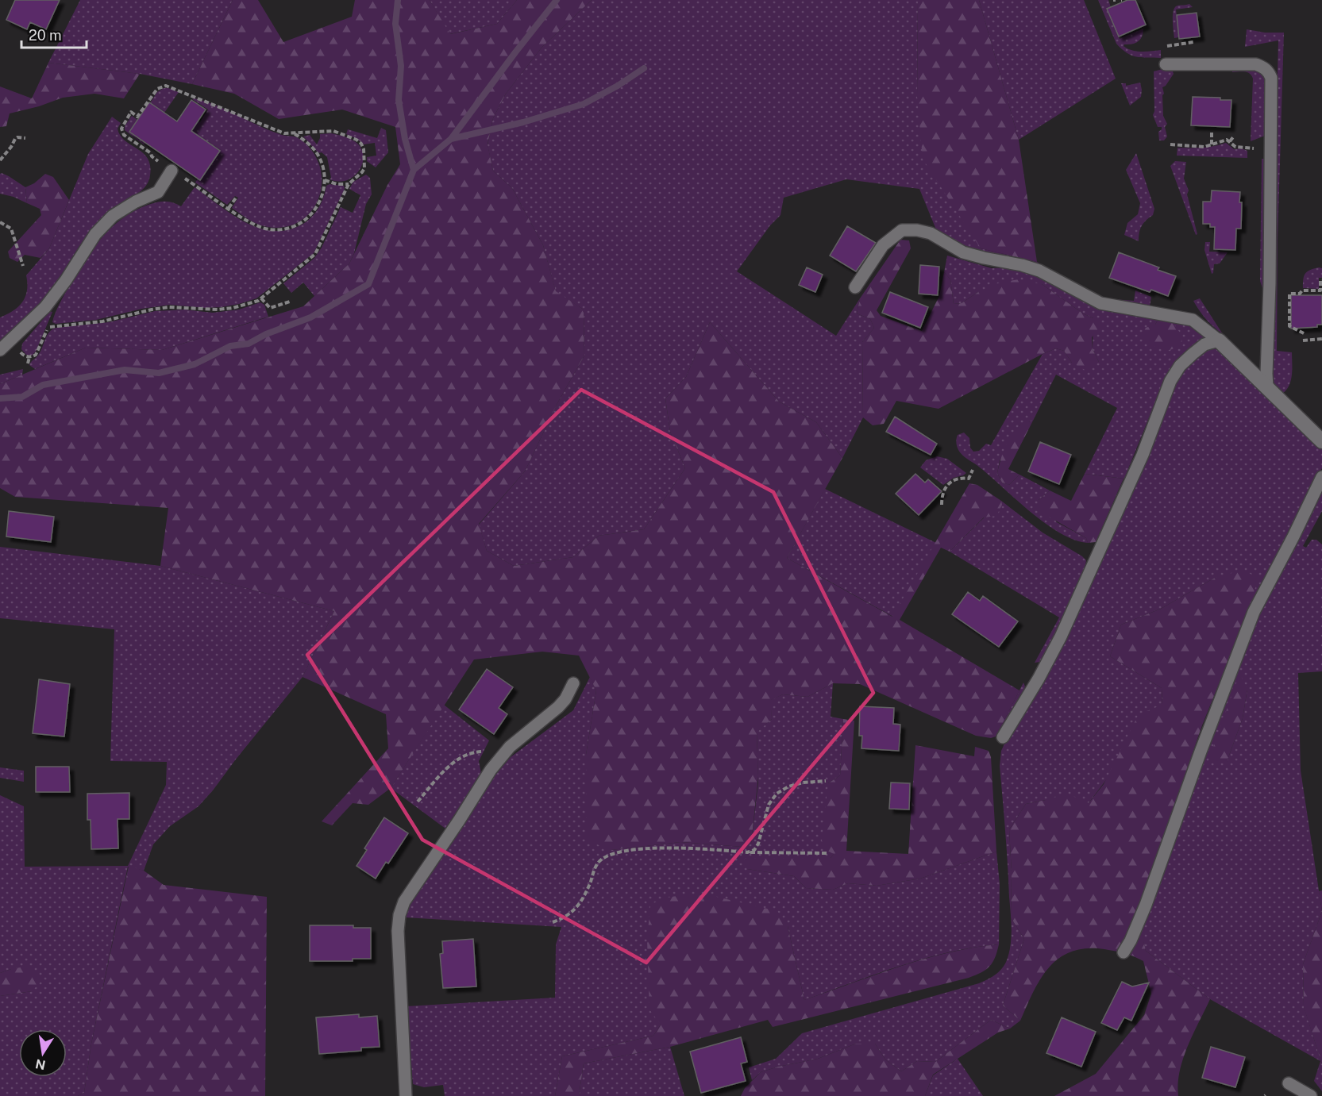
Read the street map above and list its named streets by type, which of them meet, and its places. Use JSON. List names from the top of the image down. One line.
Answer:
{"scale_bar":"20 m","north":"bottom"}
